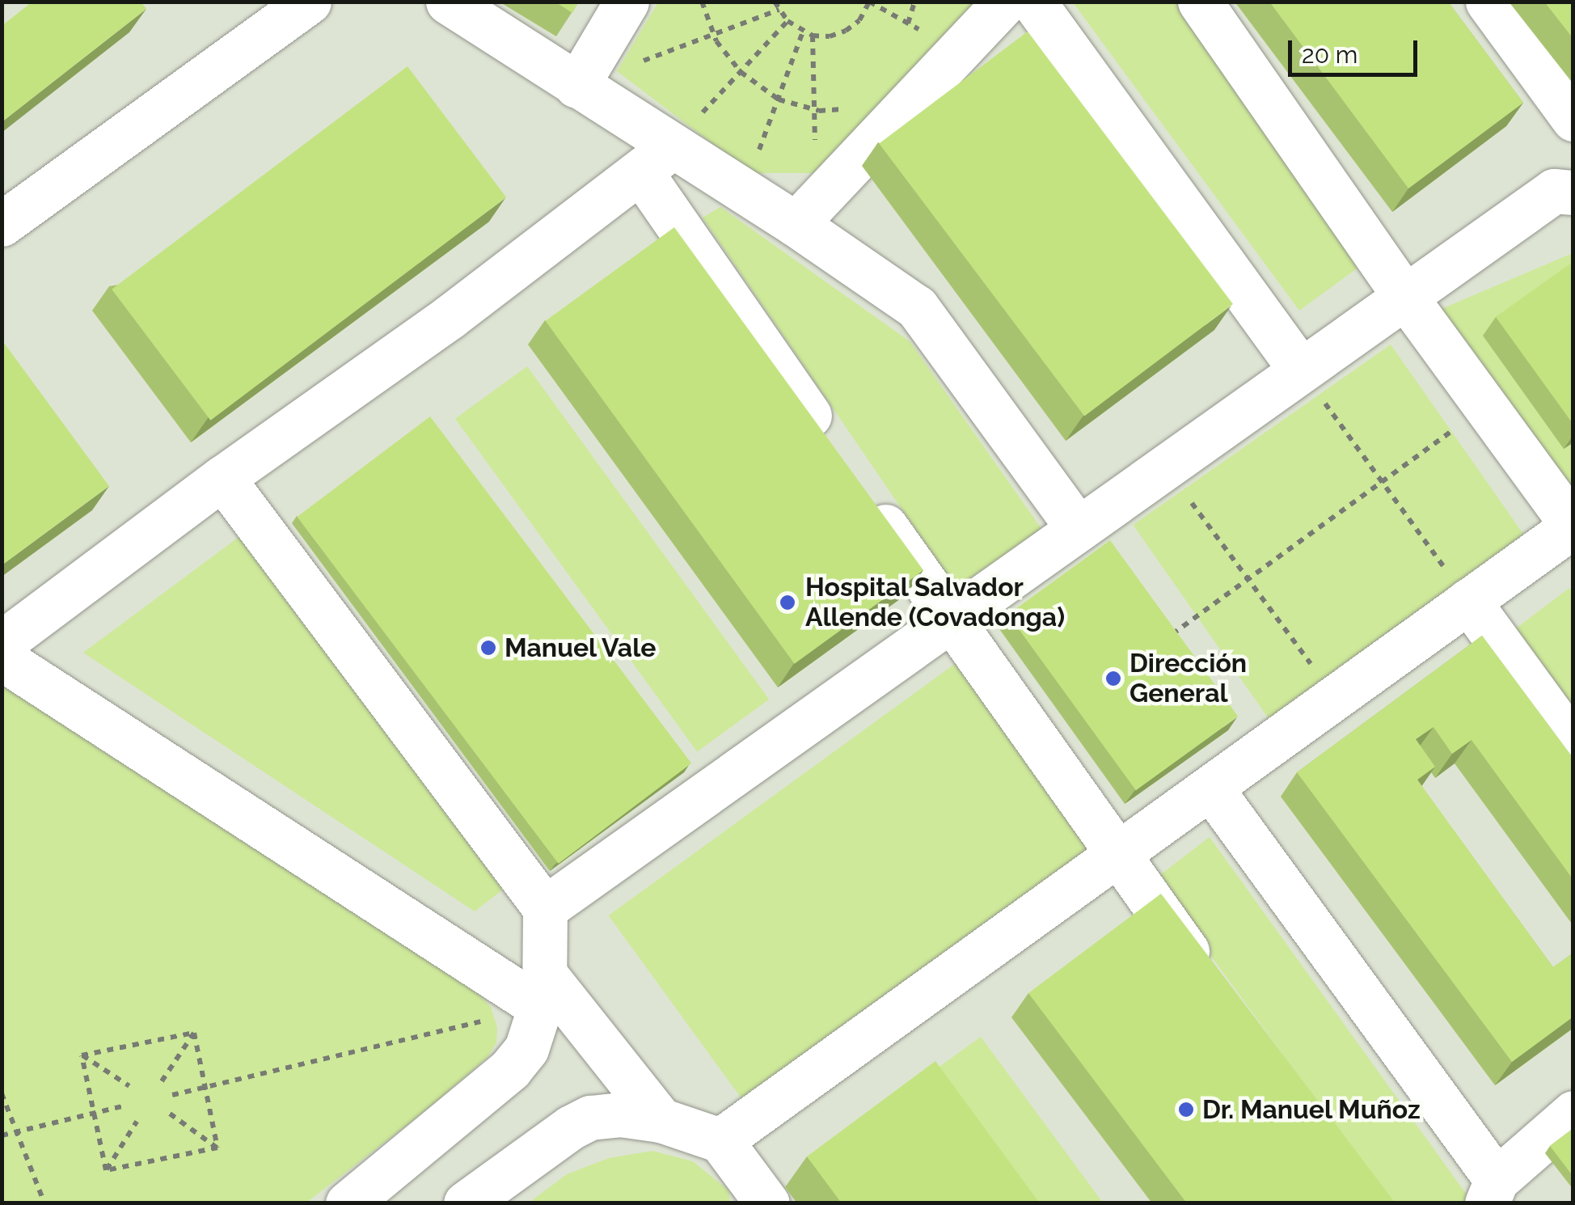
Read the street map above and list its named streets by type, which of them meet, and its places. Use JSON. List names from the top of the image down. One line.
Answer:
{"places":["Hospital Salvador Allende (Covadonga)","Manuel Vale","Dirección General","Dr. Manuel Muñoz"],"scale_bar":"20 m"}
